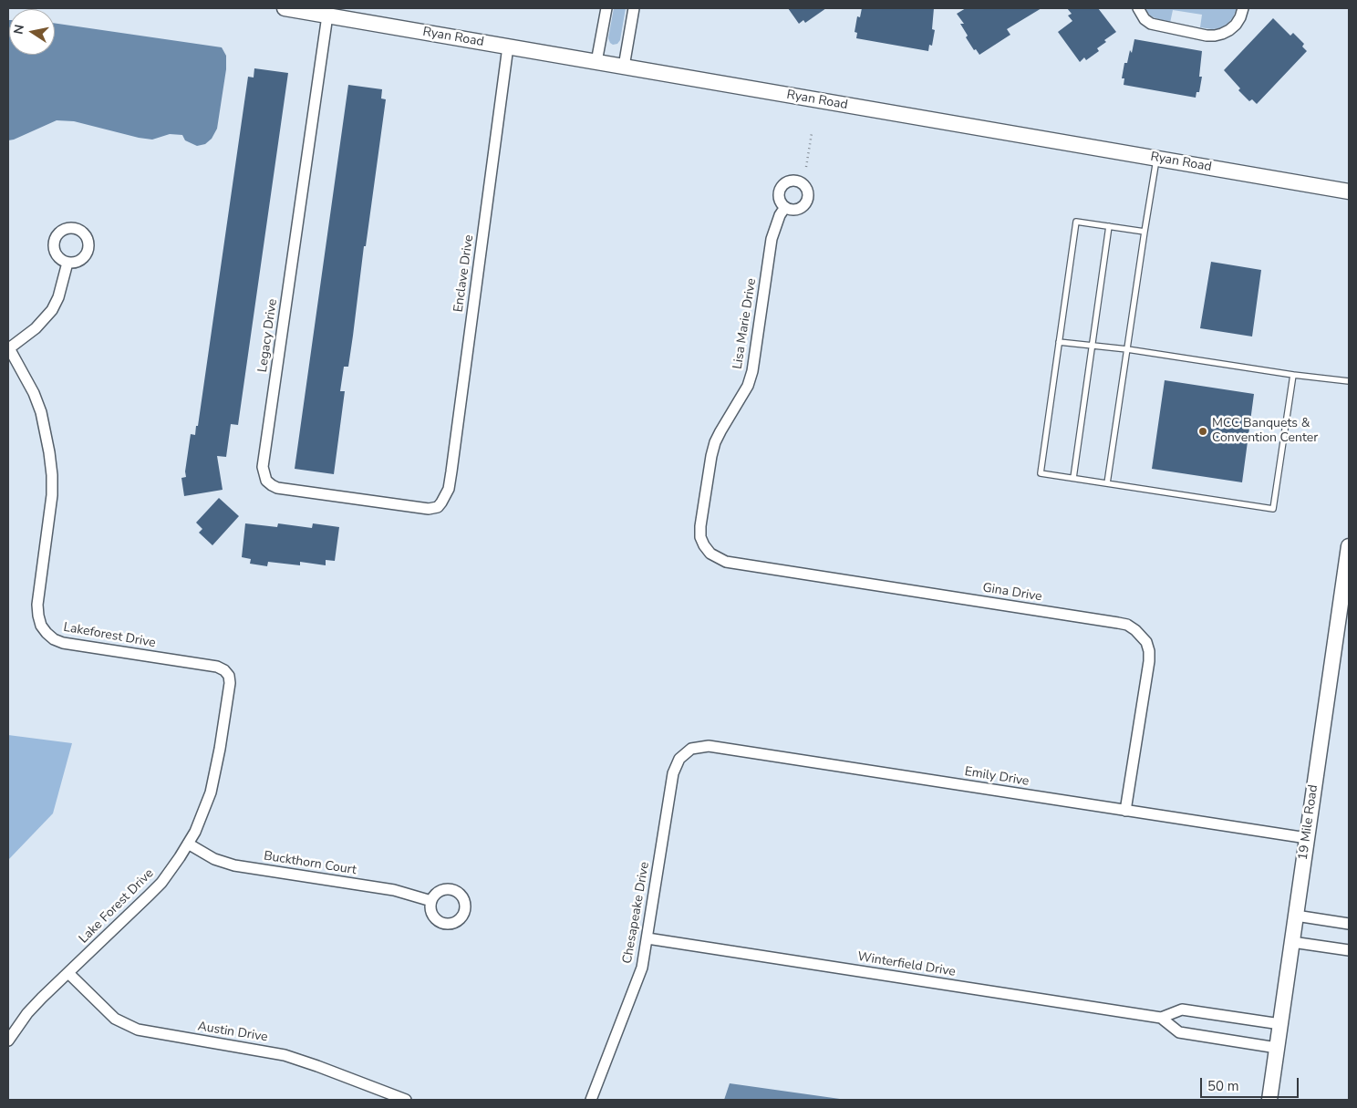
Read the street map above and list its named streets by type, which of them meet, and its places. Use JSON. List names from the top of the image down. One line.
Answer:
{"streets":{"main road":["Ryan Road","19 Mile Road"],"street":["Enclave Drive","Lisa Marie Drive","Legacy Drive","Gina Drive","Lakeforest Drive","Emily Drive","Buckthorn Court","Lake Forest Drive","Chesapeake Drive","Winterfield Drive","Austin Drive"]},"crossings":[["Ryan Road","Enclave Drive"],["Ryan Road","Legacy Drive"],["Enclave Drive","Legacy Drive"],["Lisa Marie Drive","Gina Drive"],["Gina Drive","Emily Drive"],["Lakeforest Drive","Lake Forest Drive"],["Emily Drive","19 Mile Road"],["Emily Drive","Chesapeake Drive"],["19 Mile Road","Winterfield Drive"],["Buckthorn Court","Lake Forest Drive"],["Lake Forest Drive","Austin Drive"],["Chesapeake Drive","Winterfield Drive"]],"places":["MCC Banquets & Convention Center"],"scale_bar":"50 m","north":"left"}
